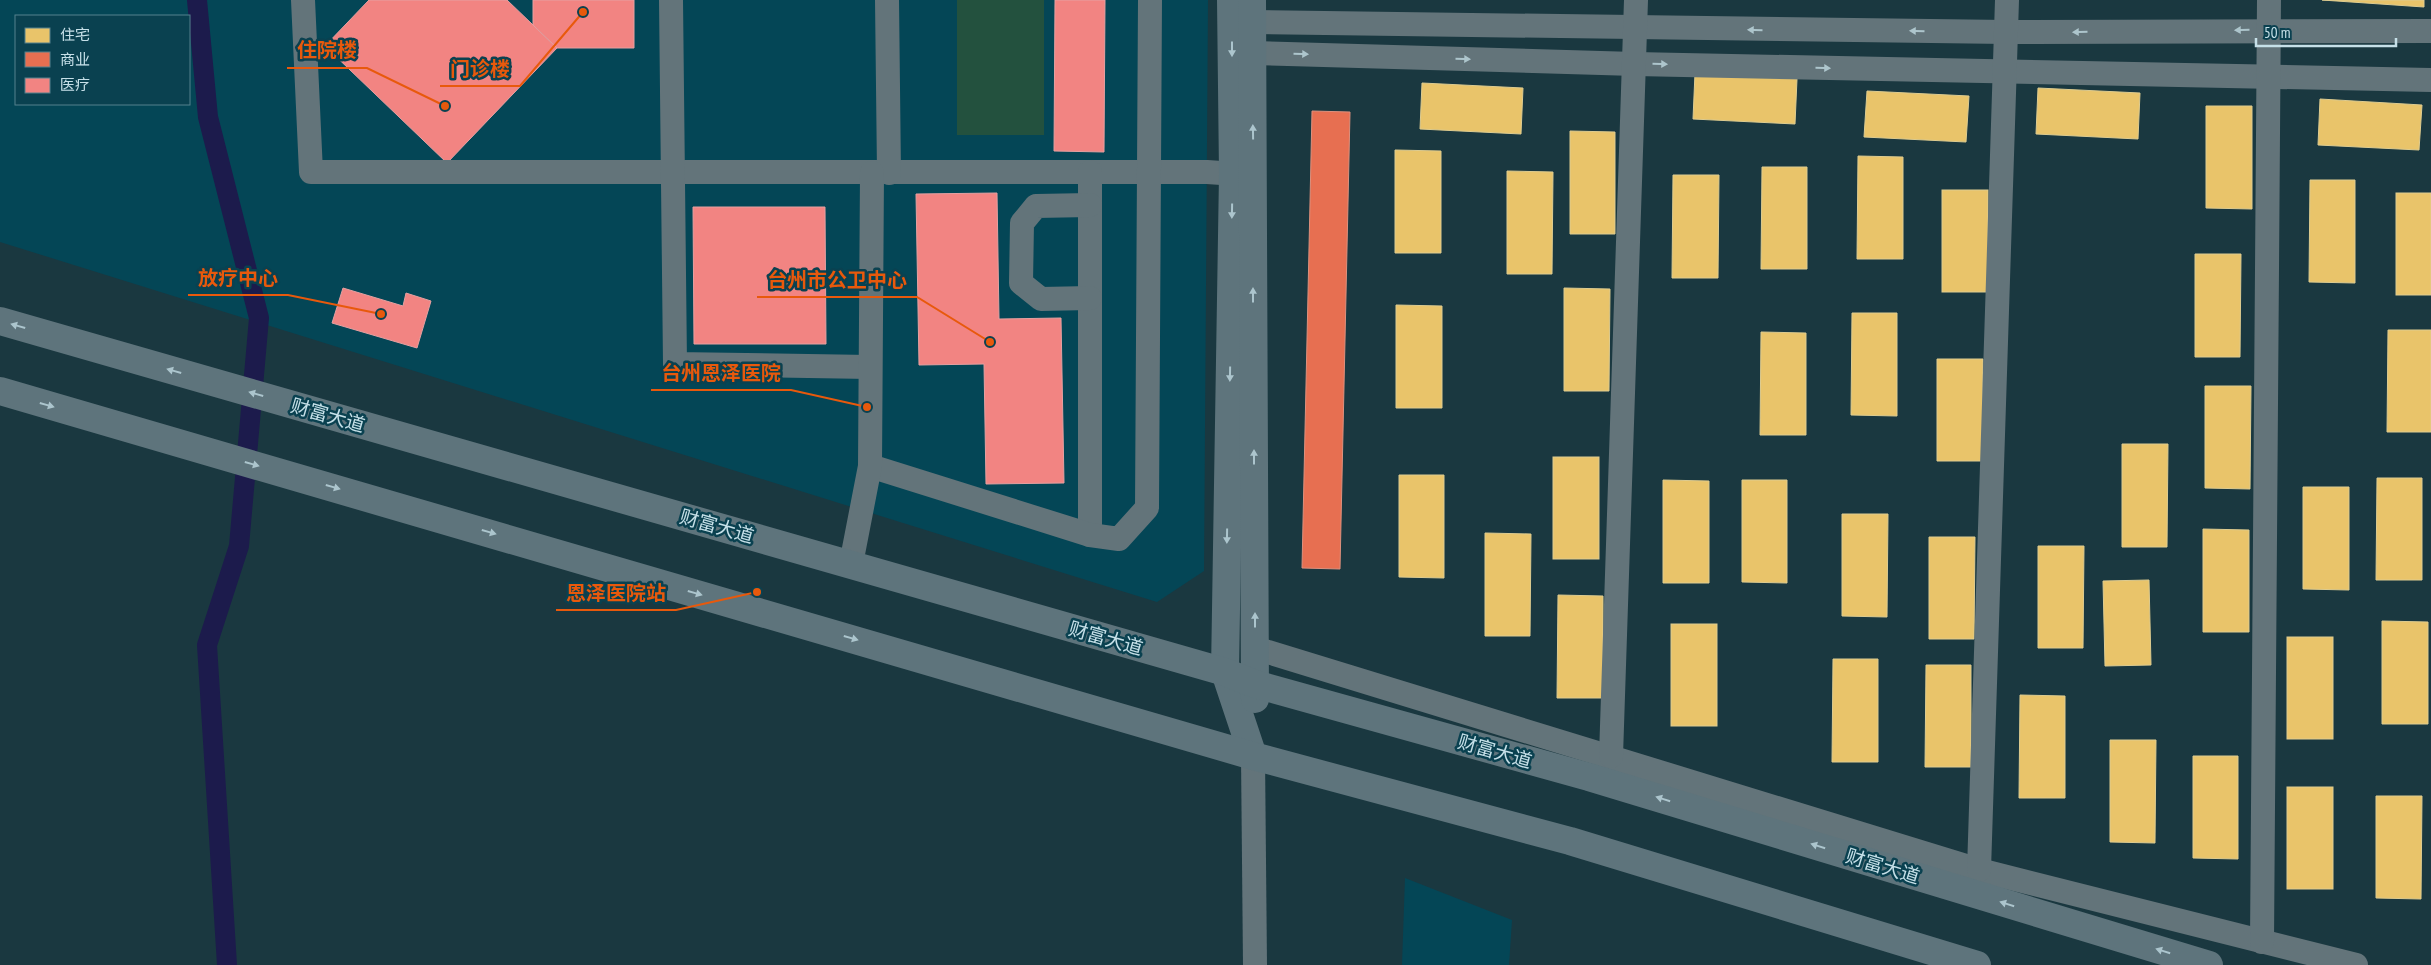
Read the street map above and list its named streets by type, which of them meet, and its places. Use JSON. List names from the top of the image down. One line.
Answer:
{"streets":{"main road":["财富大道"]},"places":["门诊楼","住院楼","放疗中心","台州市公卫中心","台州恩泽医院","恩泽医院站"],"legend":["住宅","商业","医疗"],"scale_bar":"50 m"}
